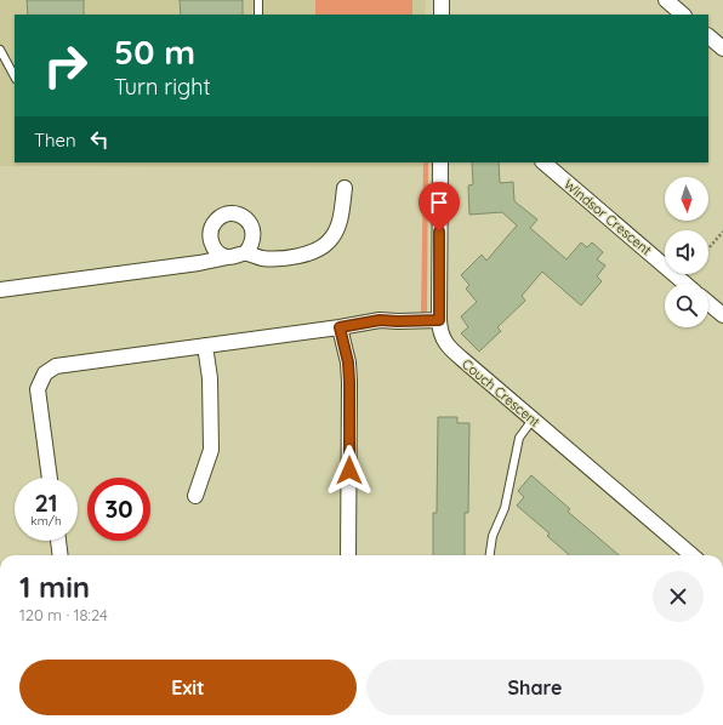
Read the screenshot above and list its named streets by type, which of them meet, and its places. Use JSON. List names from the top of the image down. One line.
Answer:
{"streets":{"street":["Windsor Crescent","Couch Crescent"]},"north":"bottom","page":{"turn":["50 m","Turn right"],"then":"Then","speed":"21 km/h","limit":"30","heading":["1 min","120 m · 18:24"],"buttons":["Exit","Share"]}}
